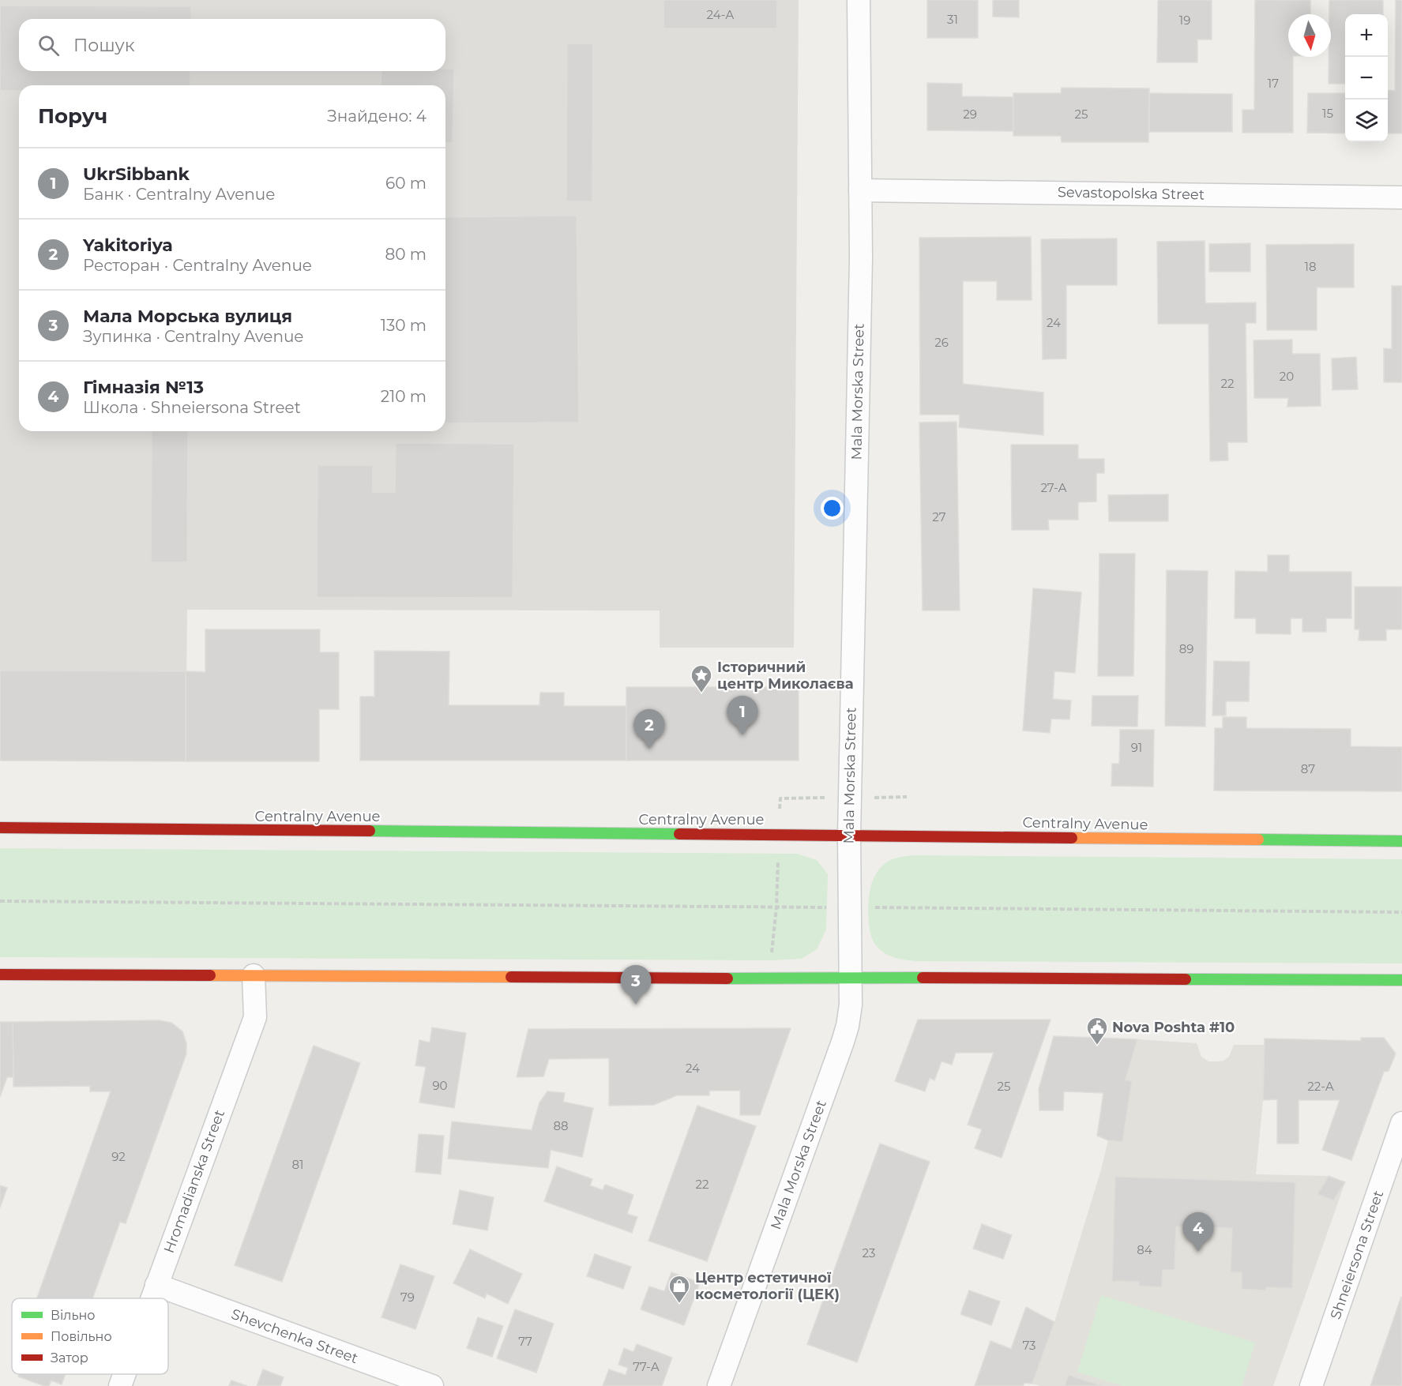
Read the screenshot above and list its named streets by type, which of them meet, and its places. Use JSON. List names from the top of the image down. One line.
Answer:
{"streets":{"main road":["Centralny Avenue"],"street":["Sevastopolska Street","Mala Morska Street","Hromadianska Street","Shneiersona Street","Shevchenka Street"]},"crossings":[["Sevastopolska Street","Mala Morska Street"],["Mala Morska Street","Centralny Avenue"],["Hromadianska Street","Shevchenka Street"]],"places":{"place":["Історичний центр Миколаєва"],"public building":["Nova Poshta #10"],"shop":["Центр естетичної косметології (ЦЕК)"]},"house_numbers":["24-А","31","19","17","15","29","25","18","24","26","20","22","27-А","27","89","91","87","24","90","25","22-А","88","92","81","22","84","23","79","77","73","77-А"],"legend":["Вільно","Повільно","Затор"],"north":"bottom","page":{"map_buttons":["+","−"],"search":"Пошук","heading":["Поруч","Знайдено: 4"],"list":[{"mark":"1","name":"UkrSibbank","note":"Банк · Centralny Avenue","value":"60 m"},{"mark":"2","name":"Yakitoriya","note":"Ресторан · Centralny Avenue","value":"80 m"},{"mark":"3","name":"Мала Морська вулиця","note":"Зупинка · Centralny Avenue","value":"130 m"},{"mark":"4","name":"Гімназія №13","note":"Школа · Shneiersona Street","value":"210 m"}],"pins":["1","2","3","4"]}}
